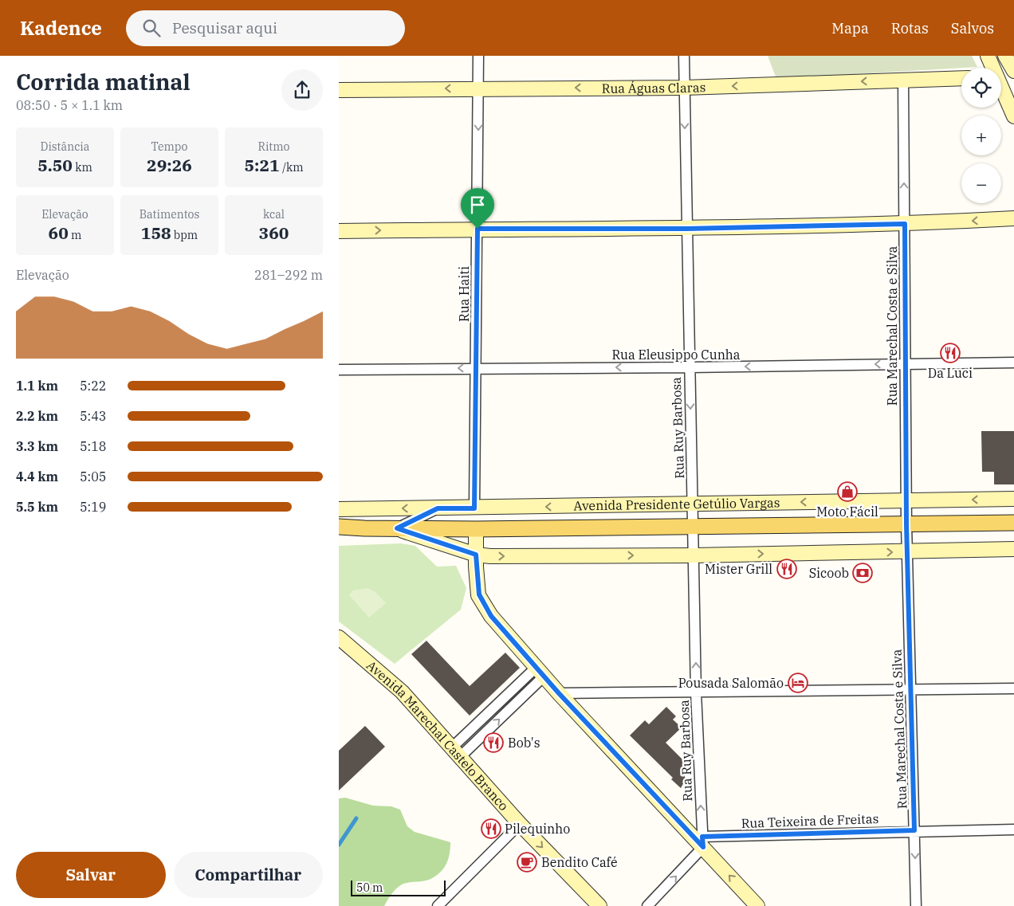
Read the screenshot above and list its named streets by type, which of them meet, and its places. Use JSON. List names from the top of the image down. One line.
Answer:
{"streets":{"main road":["Avenida Presidente Getúlio Vargas"],"street":["Rua Águas Claras","Rua Haiti","Rua Marechal Costa e Silva","Rua Eleusippo Cunha","Rua Ruy Barbosa","Avenida Marechal Castelo Branco","Rua Teixeira de Freitas"]},"crossings":[["Rua Águas Claras","Rua Haiti"],["Rua Águas Claras","Rua Marechal Costa e Silva"],["Rua Águas Claras","Rua Ruy Barbosa"],["Rua Haiti","Rua Eleusippo Cunha"],["Rua Haiti","Avenida Presidente Getúlio Vargas"],["Rua Marechal Costa e Silva","Rua Eleusippo Cunha"],["Rua Marechal Costa e Silva","Avenida Presidente Getúlio Vargas"],["Rua Marechal Costa e Silva","Rua Teixeira de Freitas"],["Rua Eleusippo Cunha","Rua Ruy Barbosa"],["Rua Ruy Barbosa","Avenida Presidente Getúlio Vargas"],["Rua Ruy Barbosa","Rua Teixeira de Freitas"]],"one_way":["Rua Águas Claras","Rua Eleusippo Cunha"],"places":{"restaurant":["Da Luci","Mister Grill","Bob's","Pilequinho"],"shop":["Moto Fácil"],"bank":["Sicoob"],"hotel":["Pousada Salomão"],"cafe":["Bendito Café"]},"scale_bar":"50 m","page":{"header":"Kadence","search":"Pesquisar aqui","nav":["Mapa","Rotas","Salvos"],"heading":["Corrida matinal","08:50 · 5 × 1.1 km"],"map_buttons":["+","−"],"stats":[["Distância","5.50 km"],["Tempo","29:26"],["Ritmo","5:21 /km"],["Elevação","60 m"],["Batimentos","158 bpm"],["kcal","360"]],"chart":["Elevação","281–292 m"],"list":[{"name":"1.1 km","note":"5:22"},{"name":"2.2 km","note":"5:43"},{"name":"3.3 km","note":"5:18"},{"name":"4.4 km","note":"5:05"},{"name":"5.5 km","note":"5:19"}],"buttons":["Salvar","Compartilhar"],"scale":"50 m"}}
